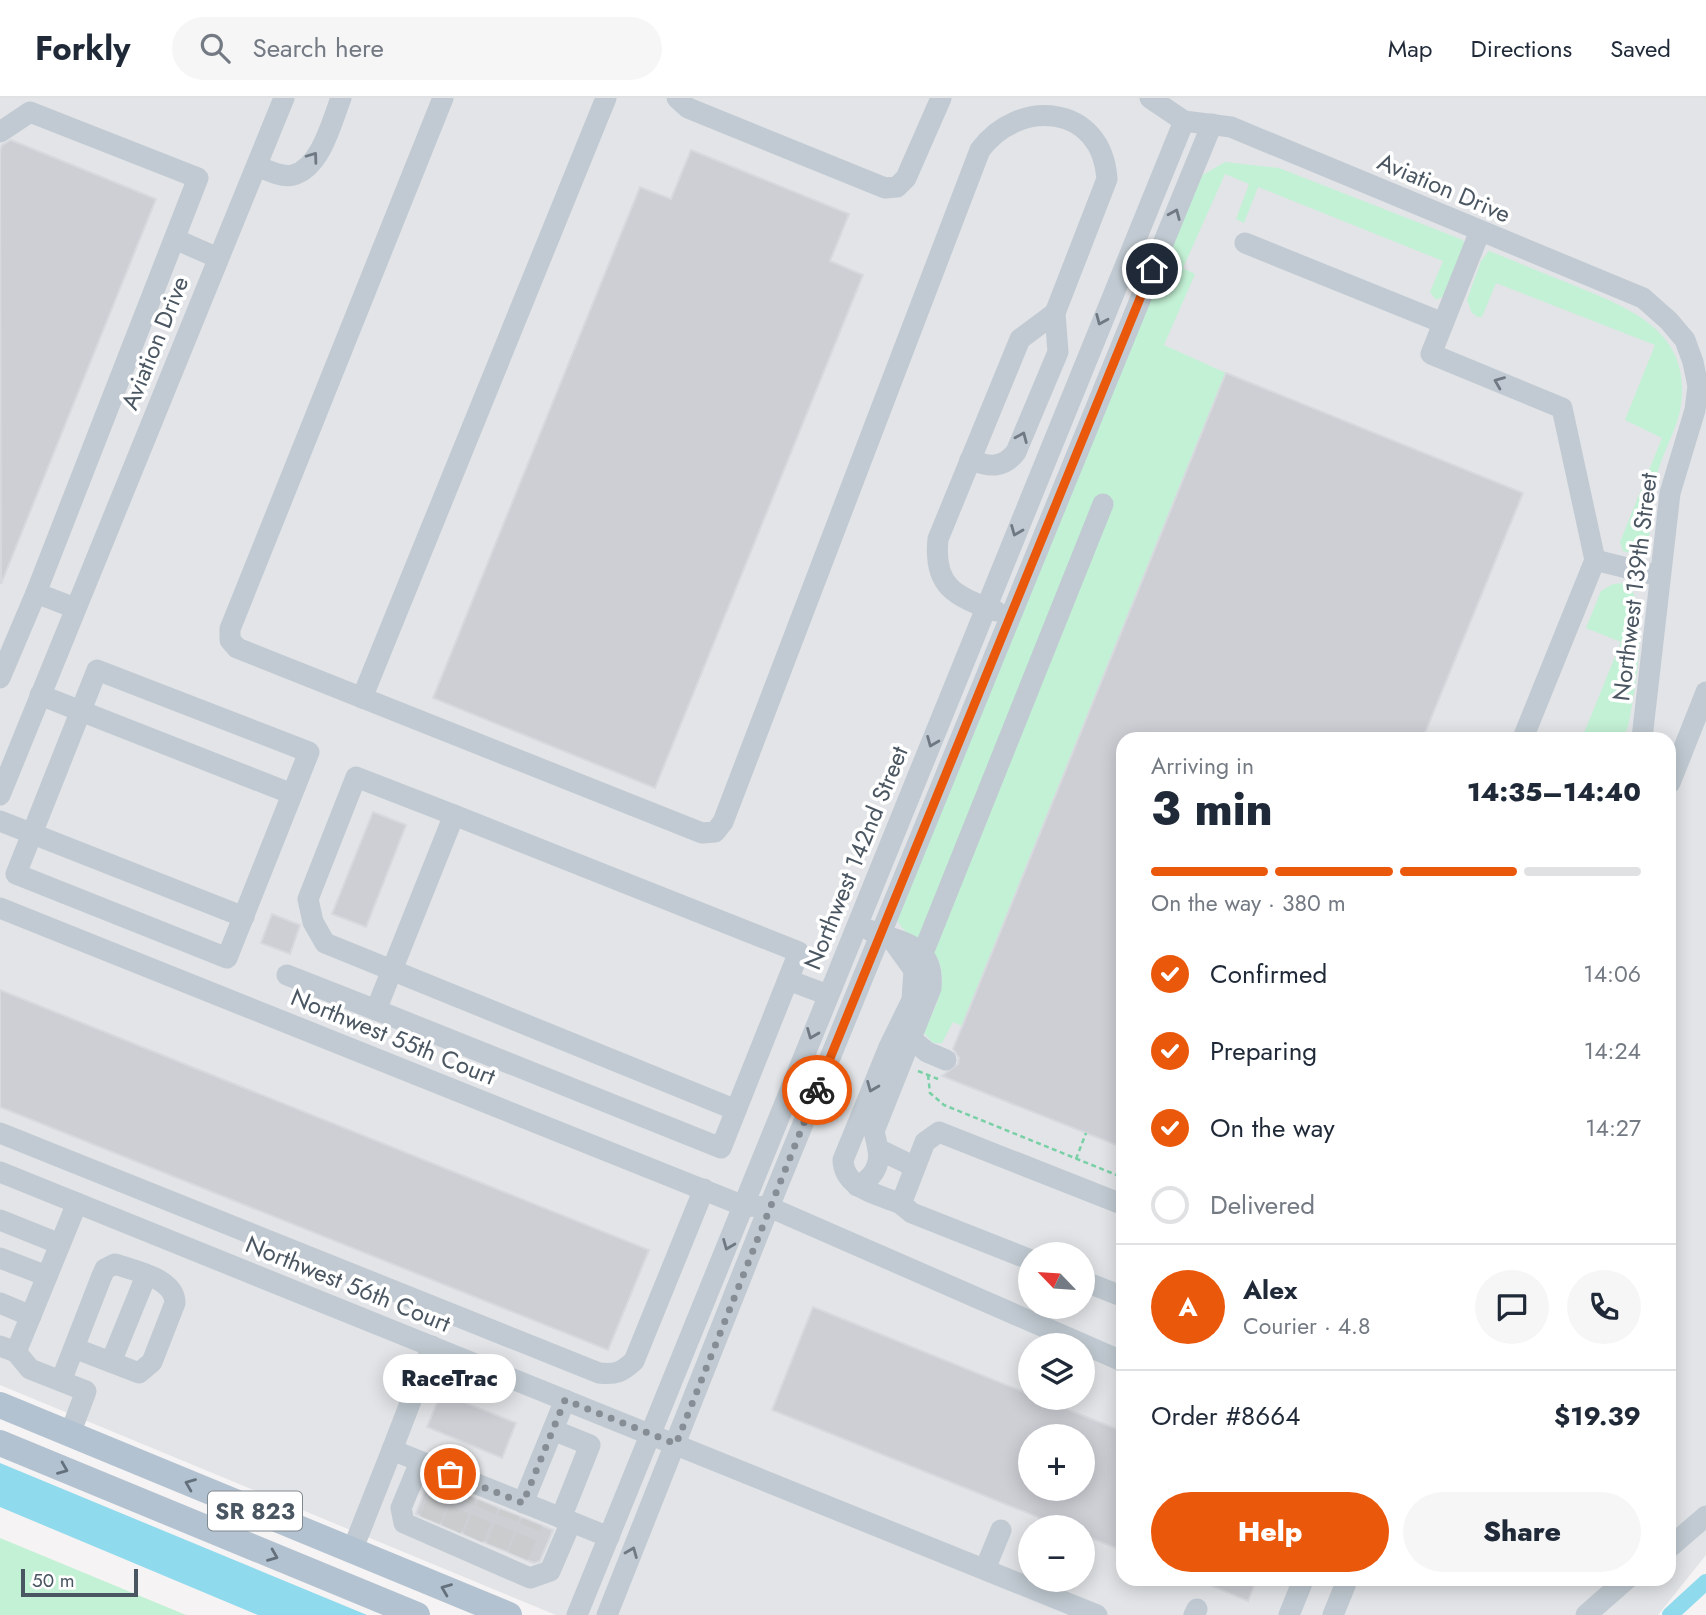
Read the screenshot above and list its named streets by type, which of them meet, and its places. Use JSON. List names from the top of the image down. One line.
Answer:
{"streets":{"main road":["SR 823"],"street":["Aviation Drive","Northwest 139th Street","Northwest 142nd Street","Northwest 55th Court","Northwest 56th Court"]},"crossings":[["Aviation Drive","Northwest 139th Street"],["Aviation Drive","Northwest 142nd Street"],["Northwest 142nd Street","Northwest 55th Court"],["Northwest 142nd Street","Northwest 56th Court"]],"places":["RaceTrac"],"scale_bar":"50 m","north":"top left","page":{"header":"Forkly","search":"Search here","nav":["Map","Directions","Saved"],"heading":["3 min","Arriving in","14:35–14:40"],"panel":["Alex","Courier · 4.8","Order #8664","$19.39"],"bar":"On the way · 380 m","list":[["Confirmed","14:06"],["Preparing","14:24"],["On the way","14:27"],"Delivered"],"map_buttons":["+","−"],"round":"A","bubble":"RaceTrac","buttons":["Help","Share"],"scale":"50 m"}}
